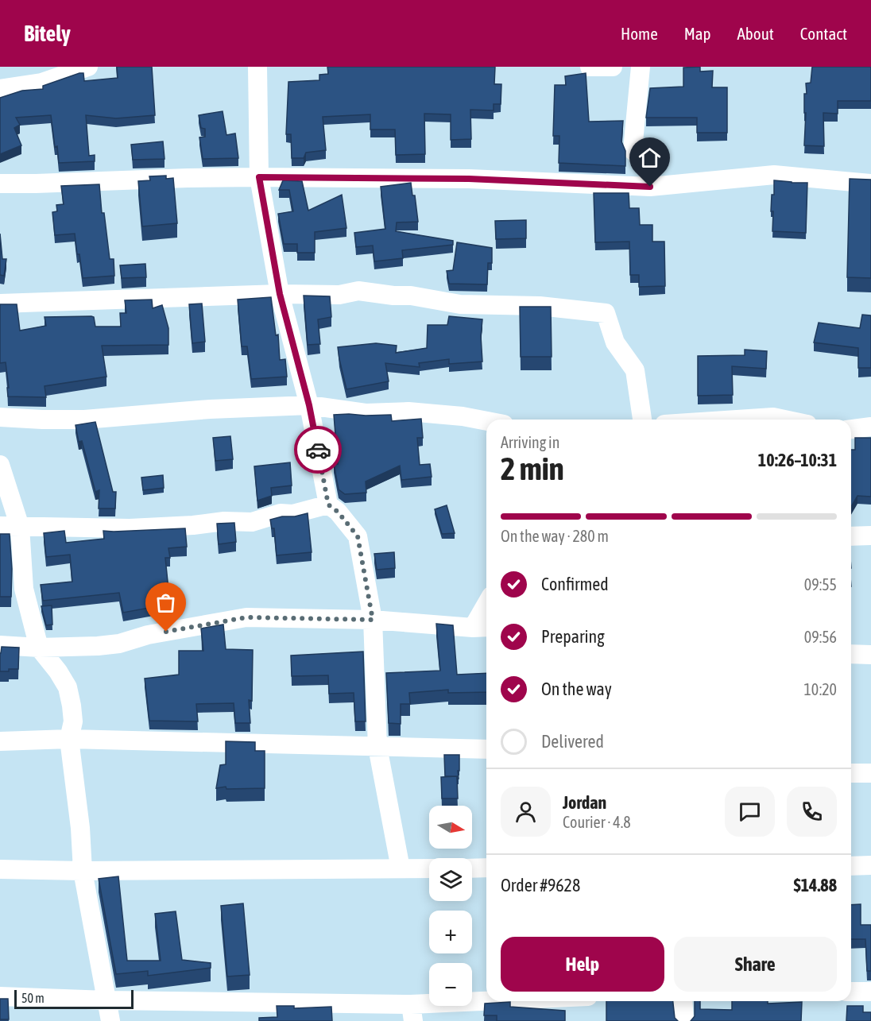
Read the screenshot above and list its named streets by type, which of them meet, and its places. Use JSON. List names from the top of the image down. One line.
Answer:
{"scale_bar":"50 m","north":"right","page":{"header":"Bitely","nav":["Home","Map","About","Contact"],"heading":["2 min","Arriving in","10:26–10:31"],"panel":["Jordan","Courier · 4.8","Order #9628","$14.88"],"bar":"On the way · 280 m","list":[["Confirmed","09:55"],["Preparing","09:56"],["On the way","10:20"],"Delivered"],"map_buttons":["+","−"],"buttons":["Help","Share"],"scale":"50 m"}}
